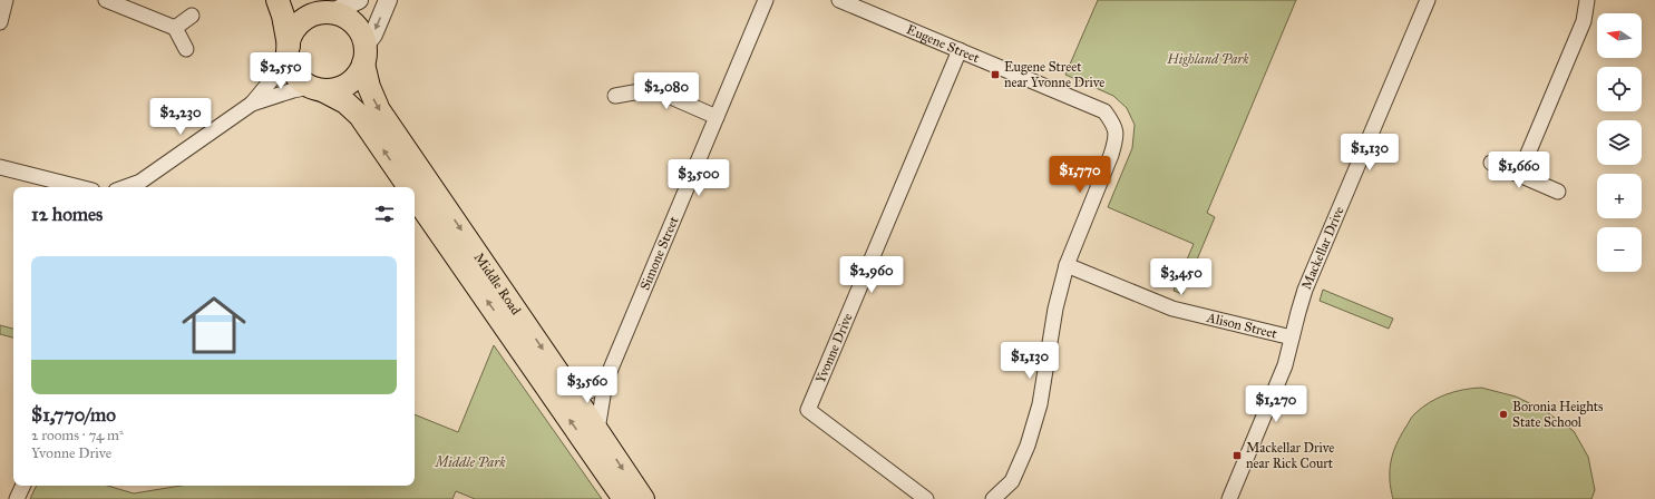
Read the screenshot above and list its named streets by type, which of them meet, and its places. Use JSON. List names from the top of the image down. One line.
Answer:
{"streets":{"main road":["Middle Road"],"street":["Eugene Street","Mackellar Drive","Simone Street","Alison Street","Yvonne Drive"]},"crossings":[["Eugene Street","Alison Street"],["Eugene Street","Yvonne Drive"],["Mackellar Drive","Alison Street"],["Simone Street","Middle Road"]],"parks":["Highland Park","Middle Park"],"places":{"transit":["Eugene Street near Yvonne Drive","Mackellar Drive near Rick Court"],"other":["Boronia Heights State School"]},"north":"left","page":{"map_buttons":["+","−"],"price":["$2,550","$2,080","$2,230","$1,130","$1,660","$1,770","$3,500","$2,960","$3,450","$1,130","$3,560","$1,270"],"heading":"12 homes","list":[{"name":"$1,770/mo","note":"2 rooms · 74 m² · Yvonne Drive"}]}}
